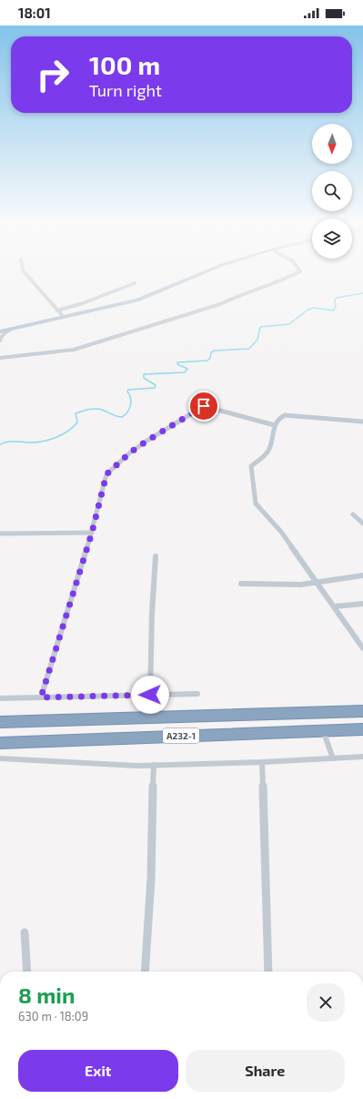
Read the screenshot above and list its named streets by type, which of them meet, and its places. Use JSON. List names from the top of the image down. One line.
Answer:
{"streets":{"highway":["A232-1"]},"north":"bottom","page":{"status":"18:01","turn":["100 m","Turn right"],"heading":["8 min","630 m · 18:09"],"buttons":["Exit","Share"]}}
